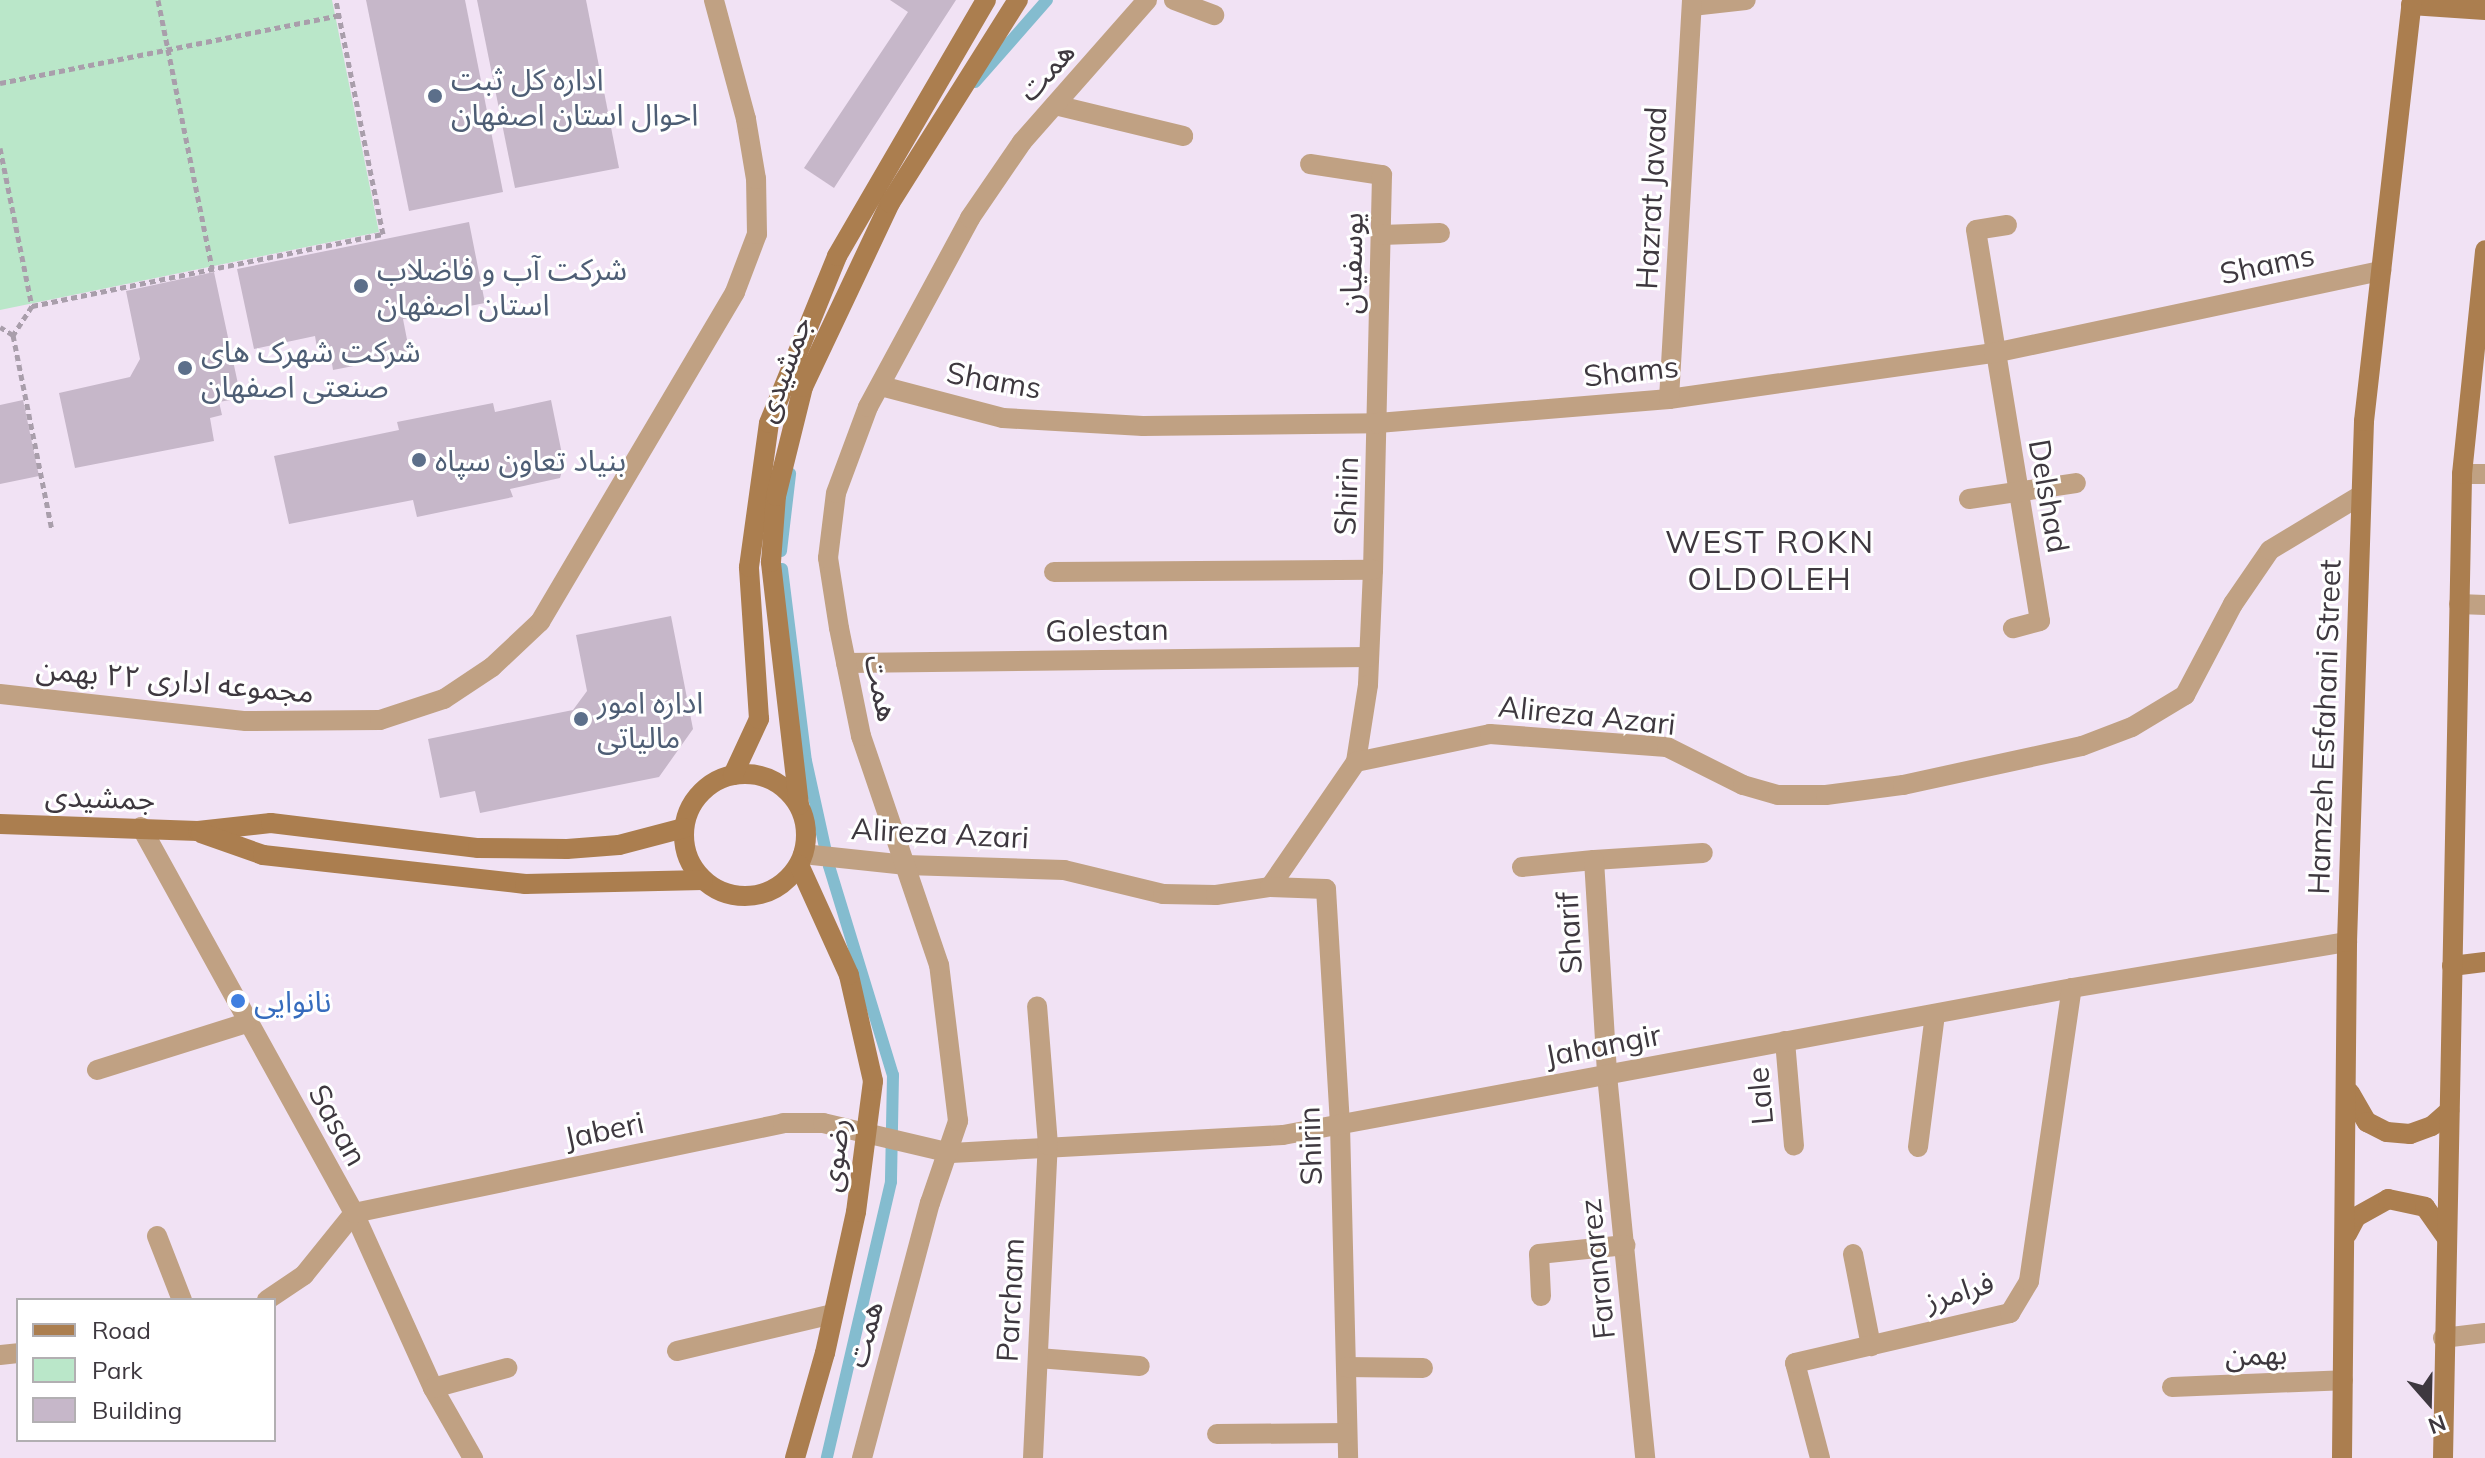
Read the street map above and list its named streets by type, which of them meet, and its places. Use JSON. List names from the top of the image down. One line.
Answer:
{"streets":{"street":["همت","Hazrat Javad","یوسفیان","Shams","جمشیدی","Shirin","Delshad","Golestan","مجموعه اداری ۲۲ بهمن","Alireza Azari","Hamzeh Esfahani Street","Sharif","Jahangir","Lale","Sasan","Jaberi","رضوی","Faranarez","فرامرز","Parcham","بهمن"]},"crossings":[["همت","Shams"],["همت","Golestan"],["همت","Alireza Azari"],["همت","Jahangir"],["Hazrat Javad","Shams"],["یوسفیان","Shams"],["یوسفیان","Shirin"],["Shams","Shirin"],["Shams","Delshad"],["Shams","Hamzeh Esfahani Street"],["جمشیدی","Alireza Azari"],["جمشیدی","Sasan"],["جمشیدی","رضوی"],["Shirin","Golestan"],["Shirin","Alireza Azari"],["Shirin","Jahangir"],["Alireza Azari","Hamzeh Esfahani Street"],["Alireza Azari","رضوی"],["Hamzeh Esfahani Street","Jahangir"],["Hamzeh Esfahani Street","بهمن"],["Sharif","Jahangir"],["Sharif","Faranarez"],["Jahangir","Lale"],["Jahangir","Jaberi"],["Jahangir","رضوی"],["Jahangir","Faranarez"],["Jahangir","فرامرز"],["Jahangir","Parcham"],["Sasan","Jaberi"],["Jaberi","رضوی"]],"districts":["WEST ROKN OLDOLEH"],"places":["اداره کل ثبت احوال استان اصفهان","شرکت آب و فاضلاب استان اصفهان","شرکت شهرک های صنعتی اصفهان","بنیاد تعاون سپاه","اداره امور مالیاتی","نانوایی"],"legend":["Road","Park","Building"],"north":"bottom"}
